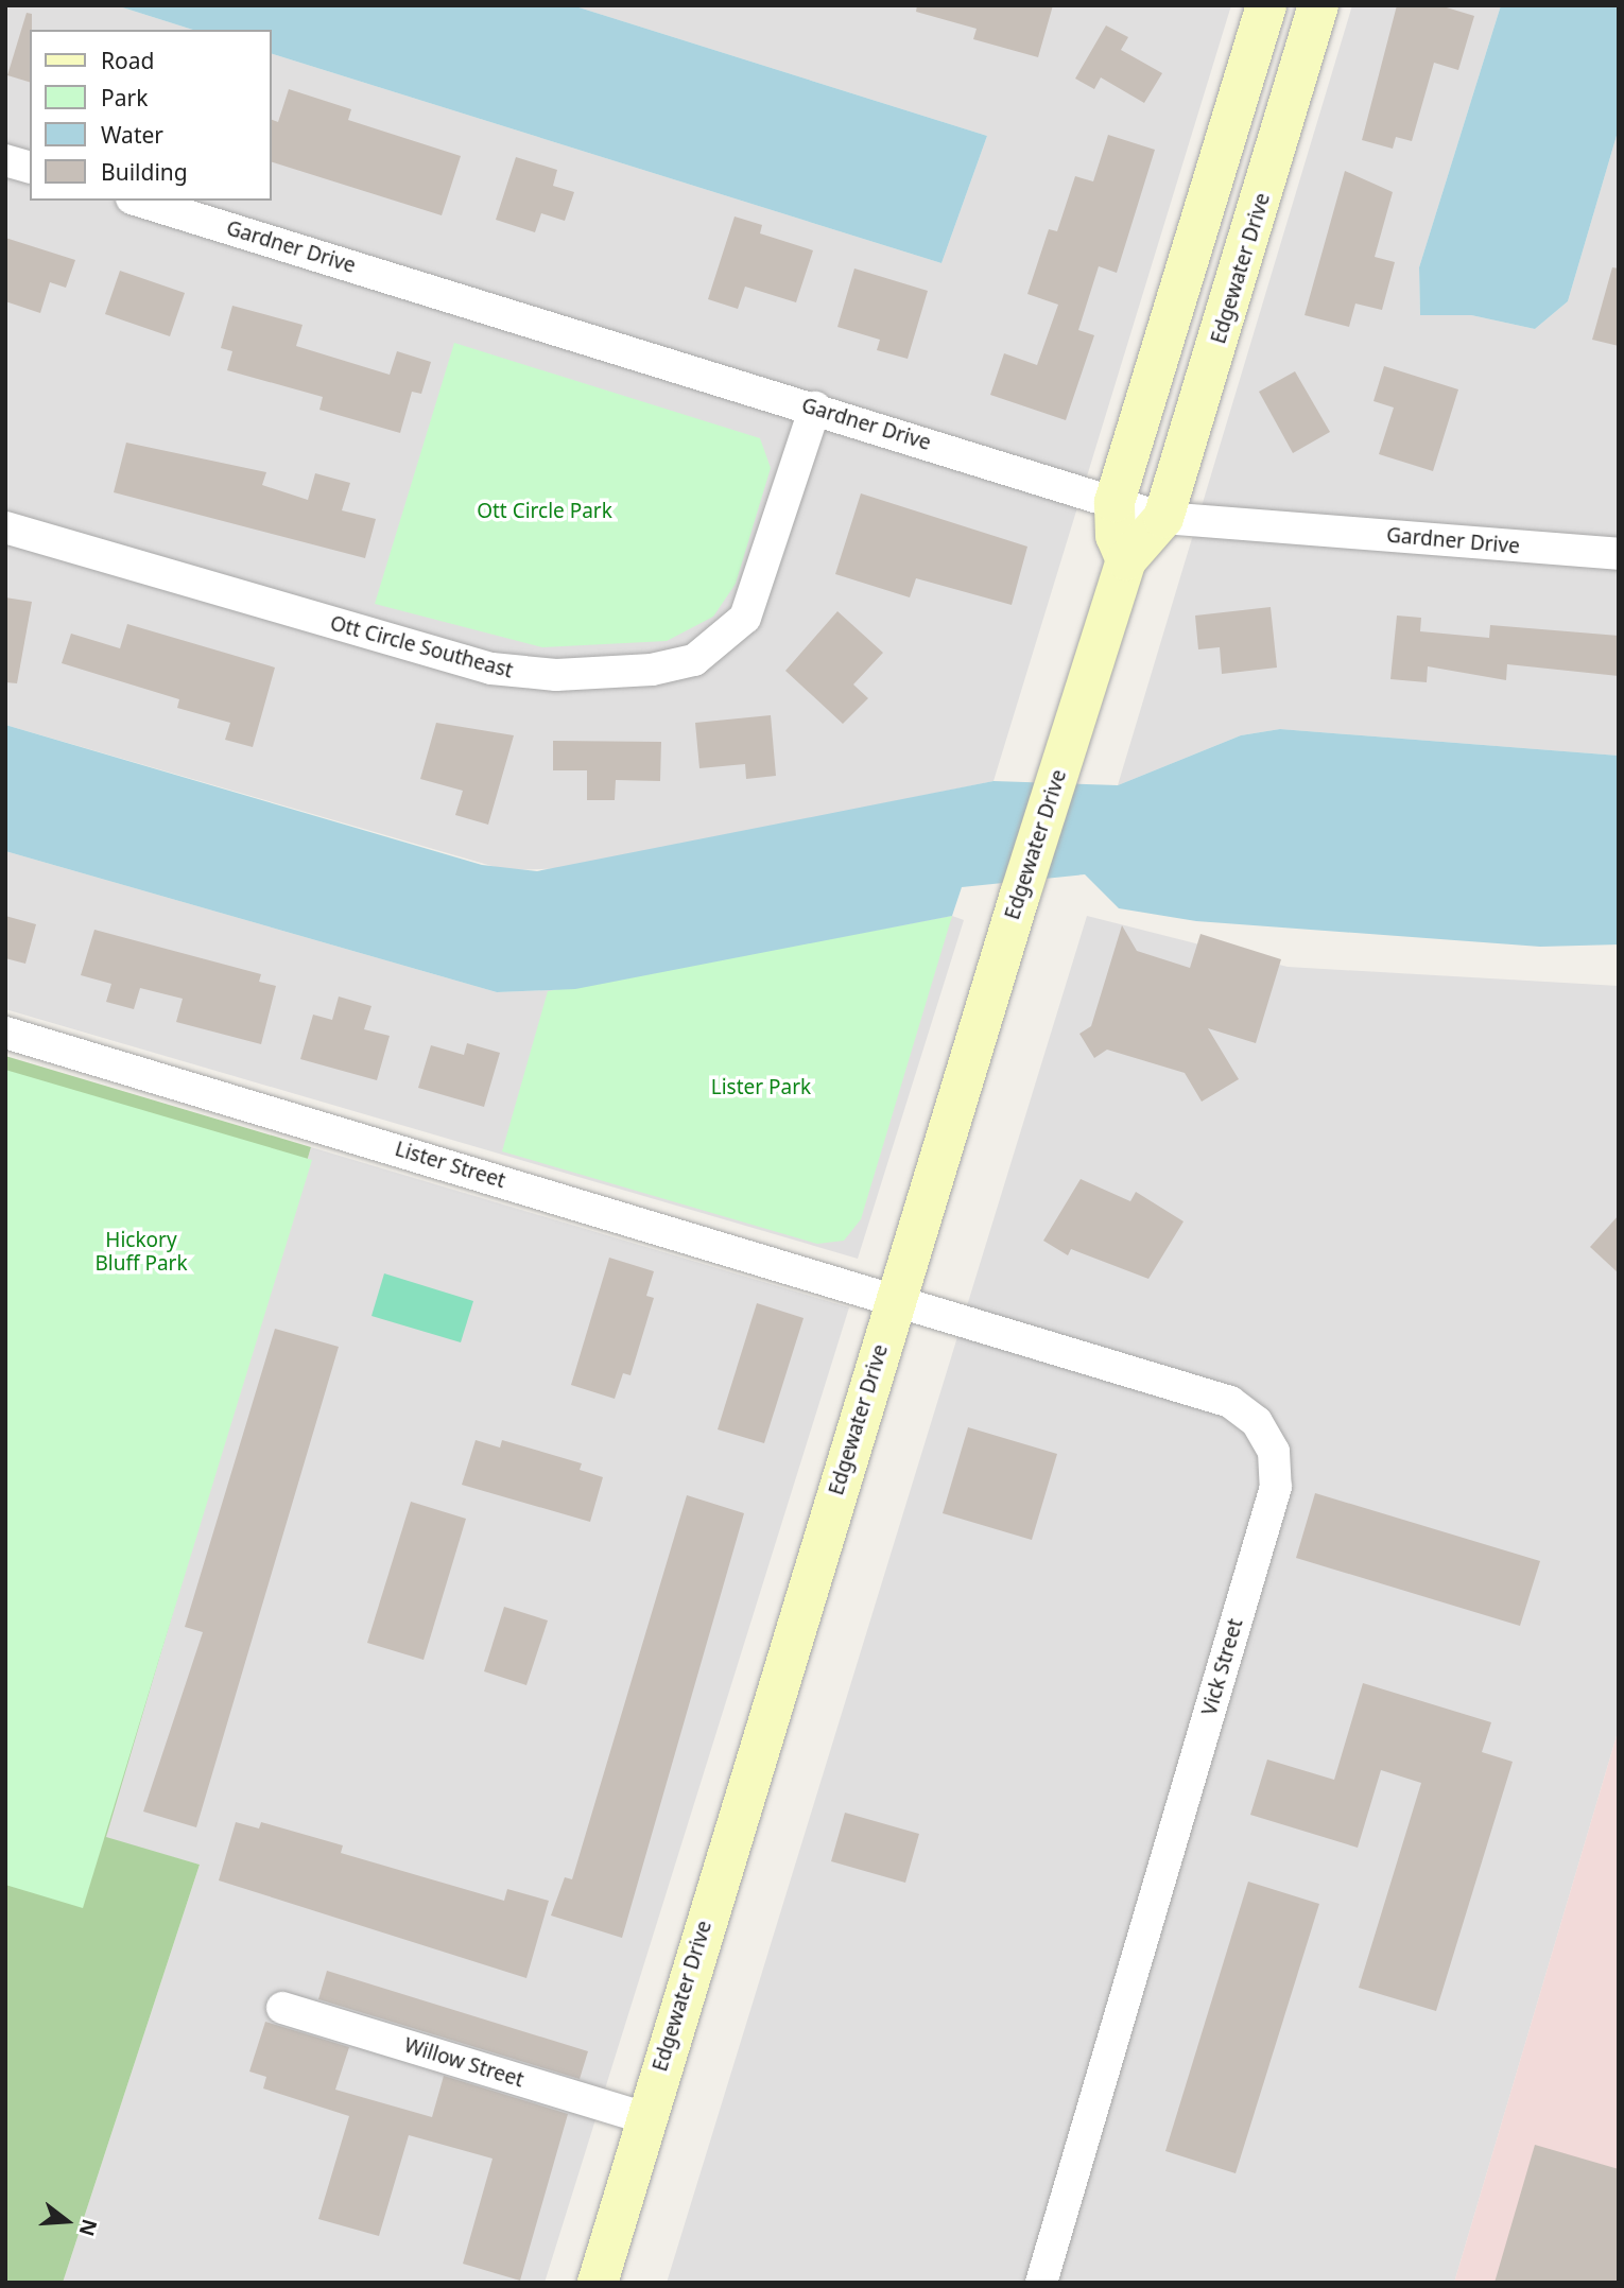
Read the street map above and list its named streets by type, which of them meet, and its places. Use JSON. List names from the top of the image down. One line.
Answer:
{"streets":{"street":["Gardner Drive","Edgewater Drive","Ott Circle Southeast","Lister Street","Vick Street","Willow Street"]},"crossings":[["Gardner Drive","Edgewater Drive"],["Gardner Drive","Ott Circle Southeast"],["Edgewater Drive","Lister Street"],["Edgewater Drive","Vick Street"],["Edgewater Drive","Willow Street"],["Lister Street","Vick Street"]],"parks":["Ott Circle Park","Lister Park","Hickory Bluff Park"],"legend":["Road","Park","Water","Building"],"north":"right"}
